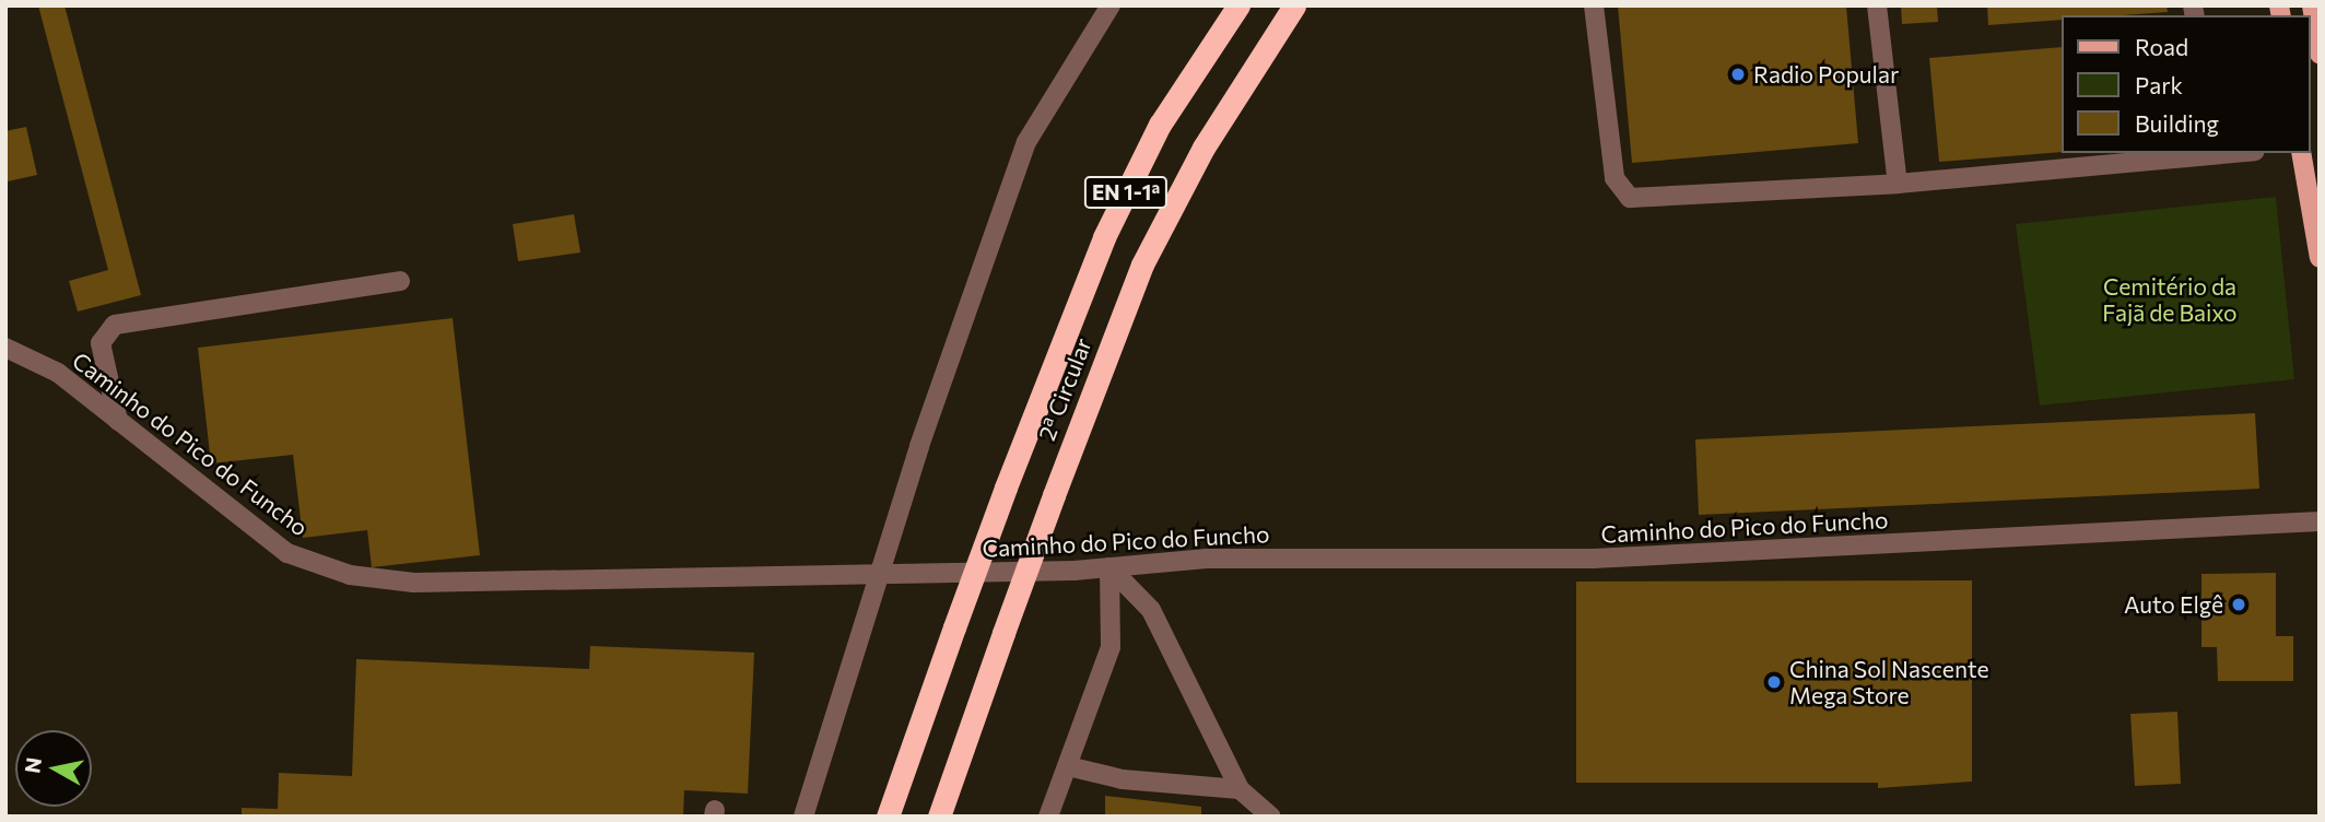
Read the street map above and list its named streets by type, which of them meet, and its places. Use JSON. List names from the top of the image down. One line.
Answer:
{"streets":{"highway":["EN 1-1ª","2ª Circular"],"street":["Caminho do Pico do Funcho"]},"parks":["Cemitério da Fajã de Baixo"],"places":["Radio Popular","Auto Elgê","China Sol Nascente Mega Store"],"legend":["Road","Park","Building"],"north":"left"}
